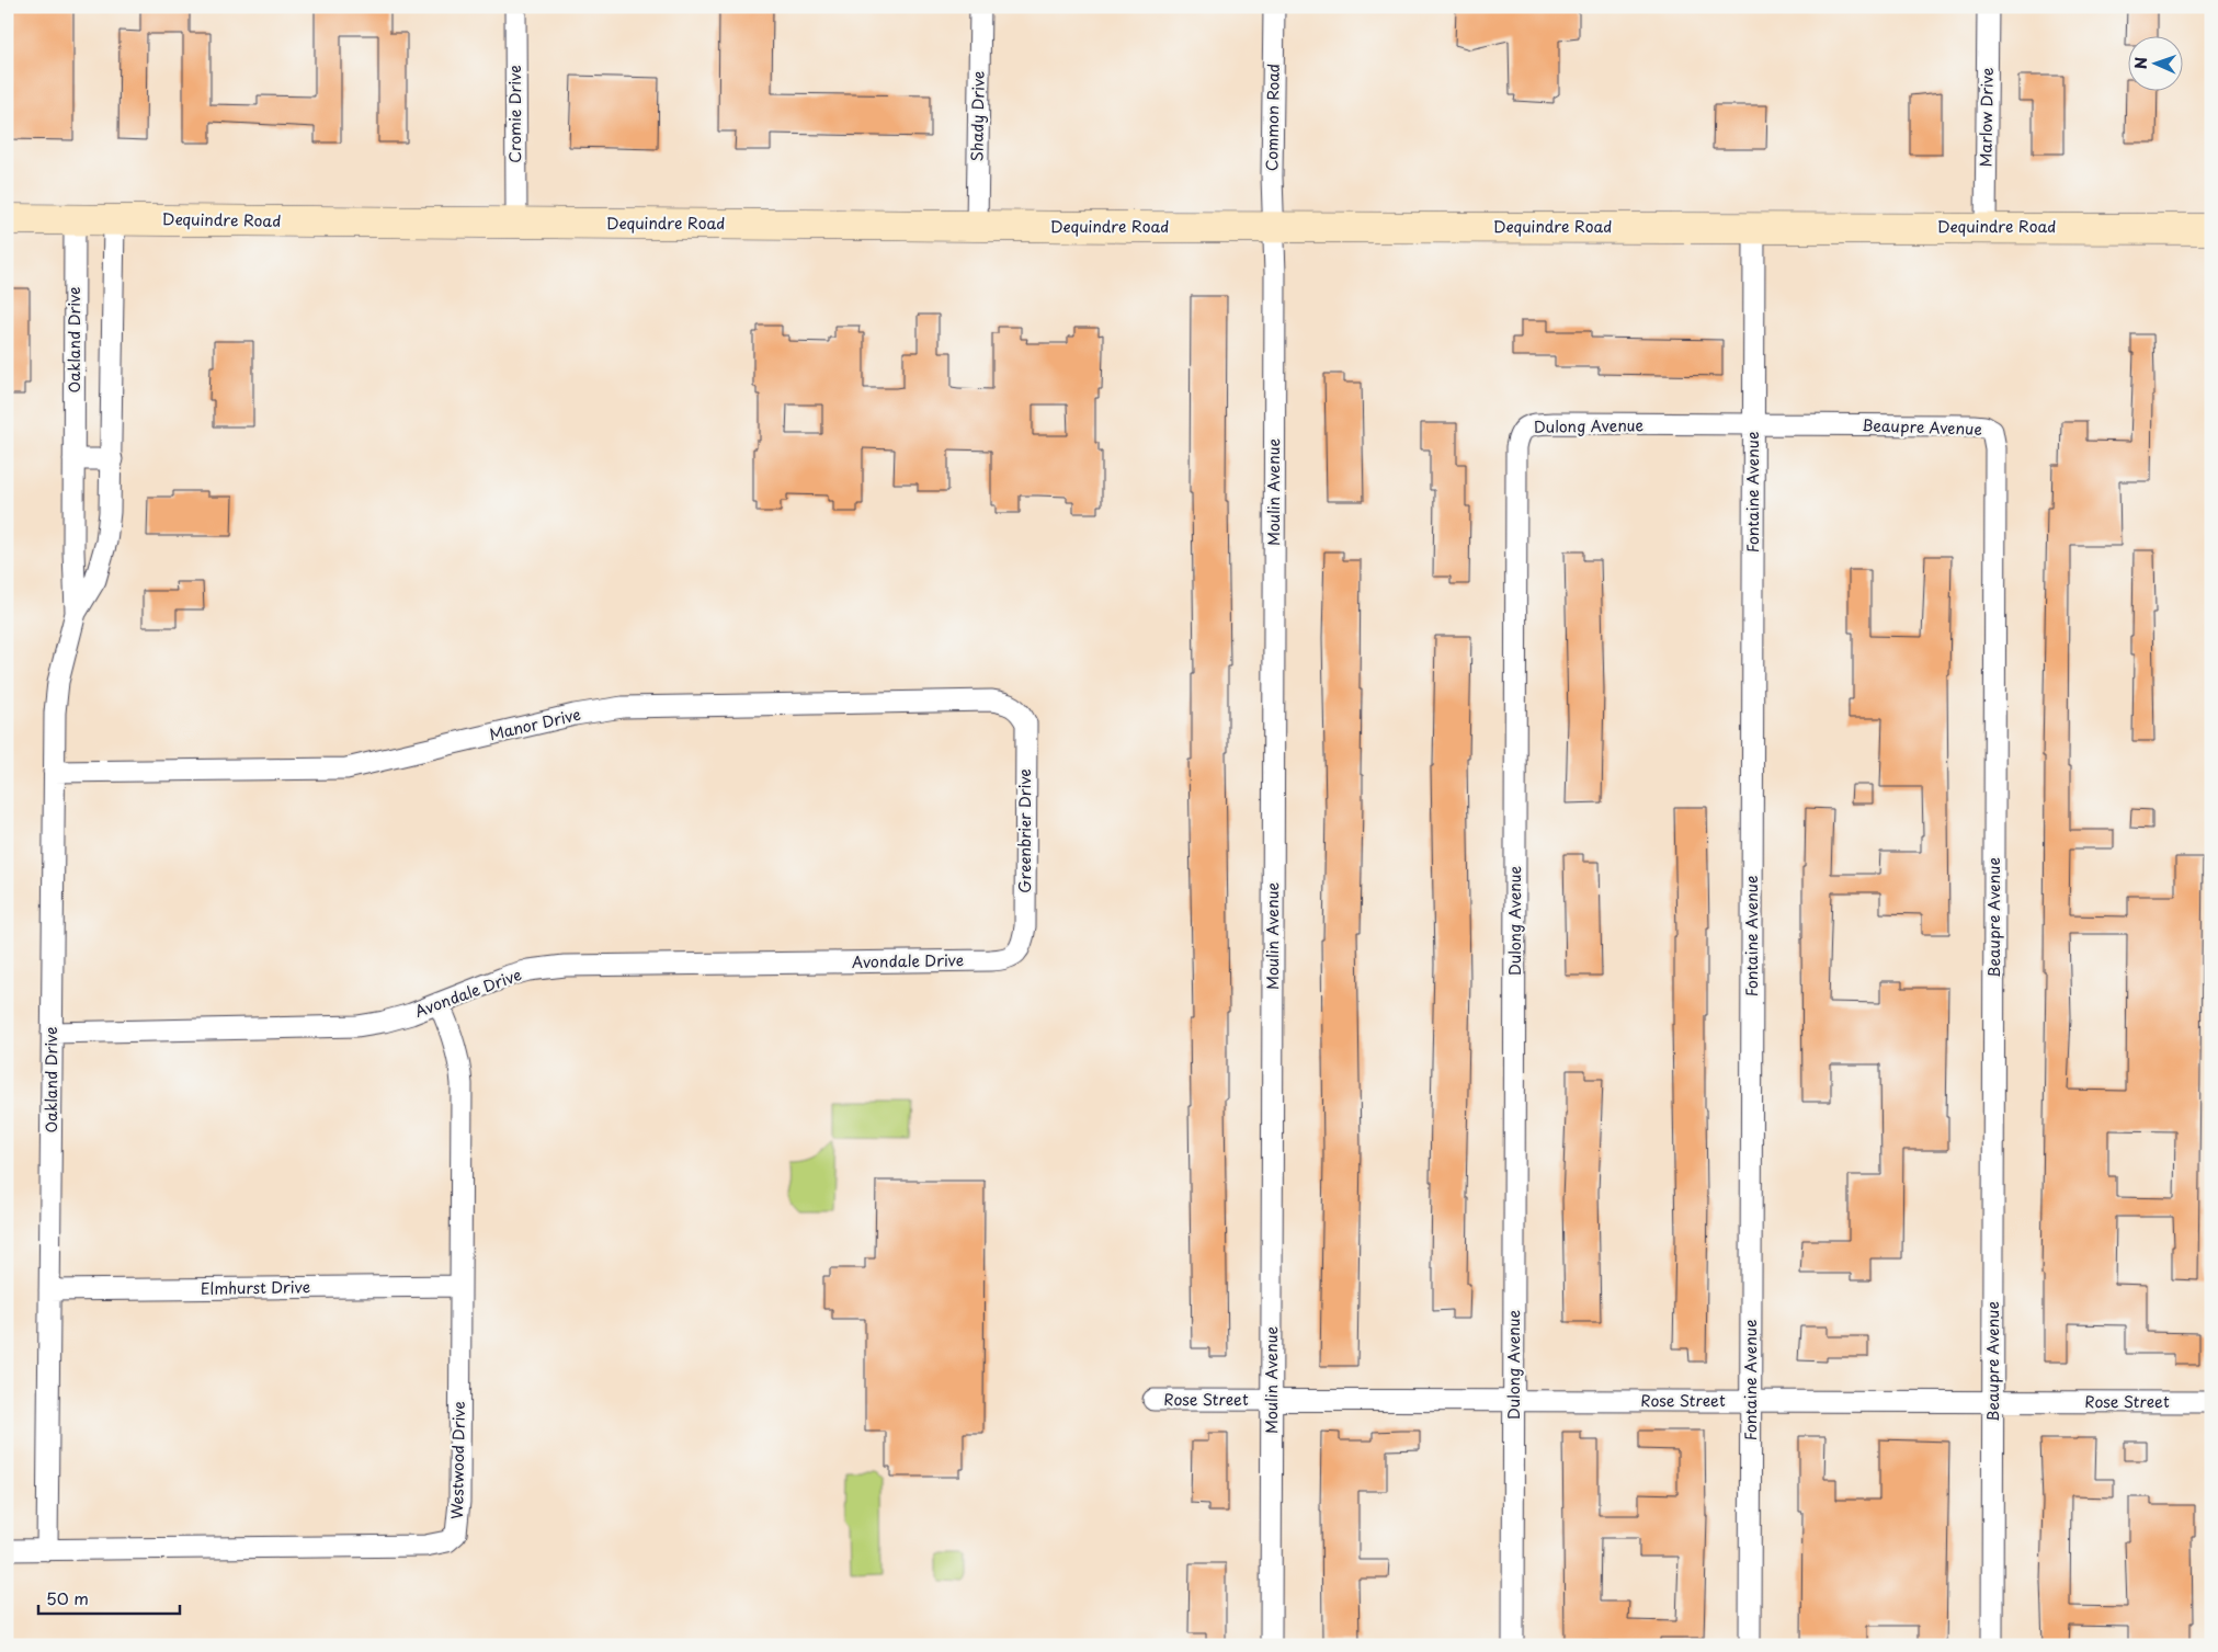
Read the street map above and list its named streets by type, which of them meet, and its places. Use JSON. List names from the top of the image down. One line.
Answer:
{"streets":{"main road":["Dequindre Road"],"street":["Cromie Drive","Shady Drive","Common Road","Marlow Drive","Oakland Drive","Dulong Avenue","Beaupre Avenue","Moulin Avenue","Fontaine Avenue","Manor Drive","Greenbrier Drive","Avondale Drive","Elmhurst Drive","Rose Street","Westwood Drive"]},"crossings":[["Cromie Drive","Dequindre Road"],["Shady Drive","Dequindre Road"],["Common Road","Dequindre Road"],["Common Road","Moulin Avenue"],["Marlow Drive","Dequindre Road"],["Dequindre Road","Oakland Drive"],["Dequindre Road","Moulin Avenue"],["Dequindre Road","Fontaine Avenue"],["Oakland Drive","Manor Drive"],["Oakland Drive","Avondale Drive"],["Oakland Drive","Elmhurst Drive"],["Oakland Drive","Westwood Drive"],["Dulong Avenue","Beaupre Avenue"],["Dulong Avenue","Fontaine Avenue"],["Dulong Avenue","Rose Street"],["Beaupre Avenue","Fontaine Avenue"],["Beaupre Avenue","Rose Street"],["Moulin Avenue","Rose Street"],["Fontaine Avenue","Rose Street"],["Manor Drive","Greenbrier Drive"],["Greenbrier Drive","Avondale Drive"],["Avondale Drive","Westwood Drive"],["Elmhurst Drive","Westwood Drive"]],"scale_bar":"50 m","north":"left"}
